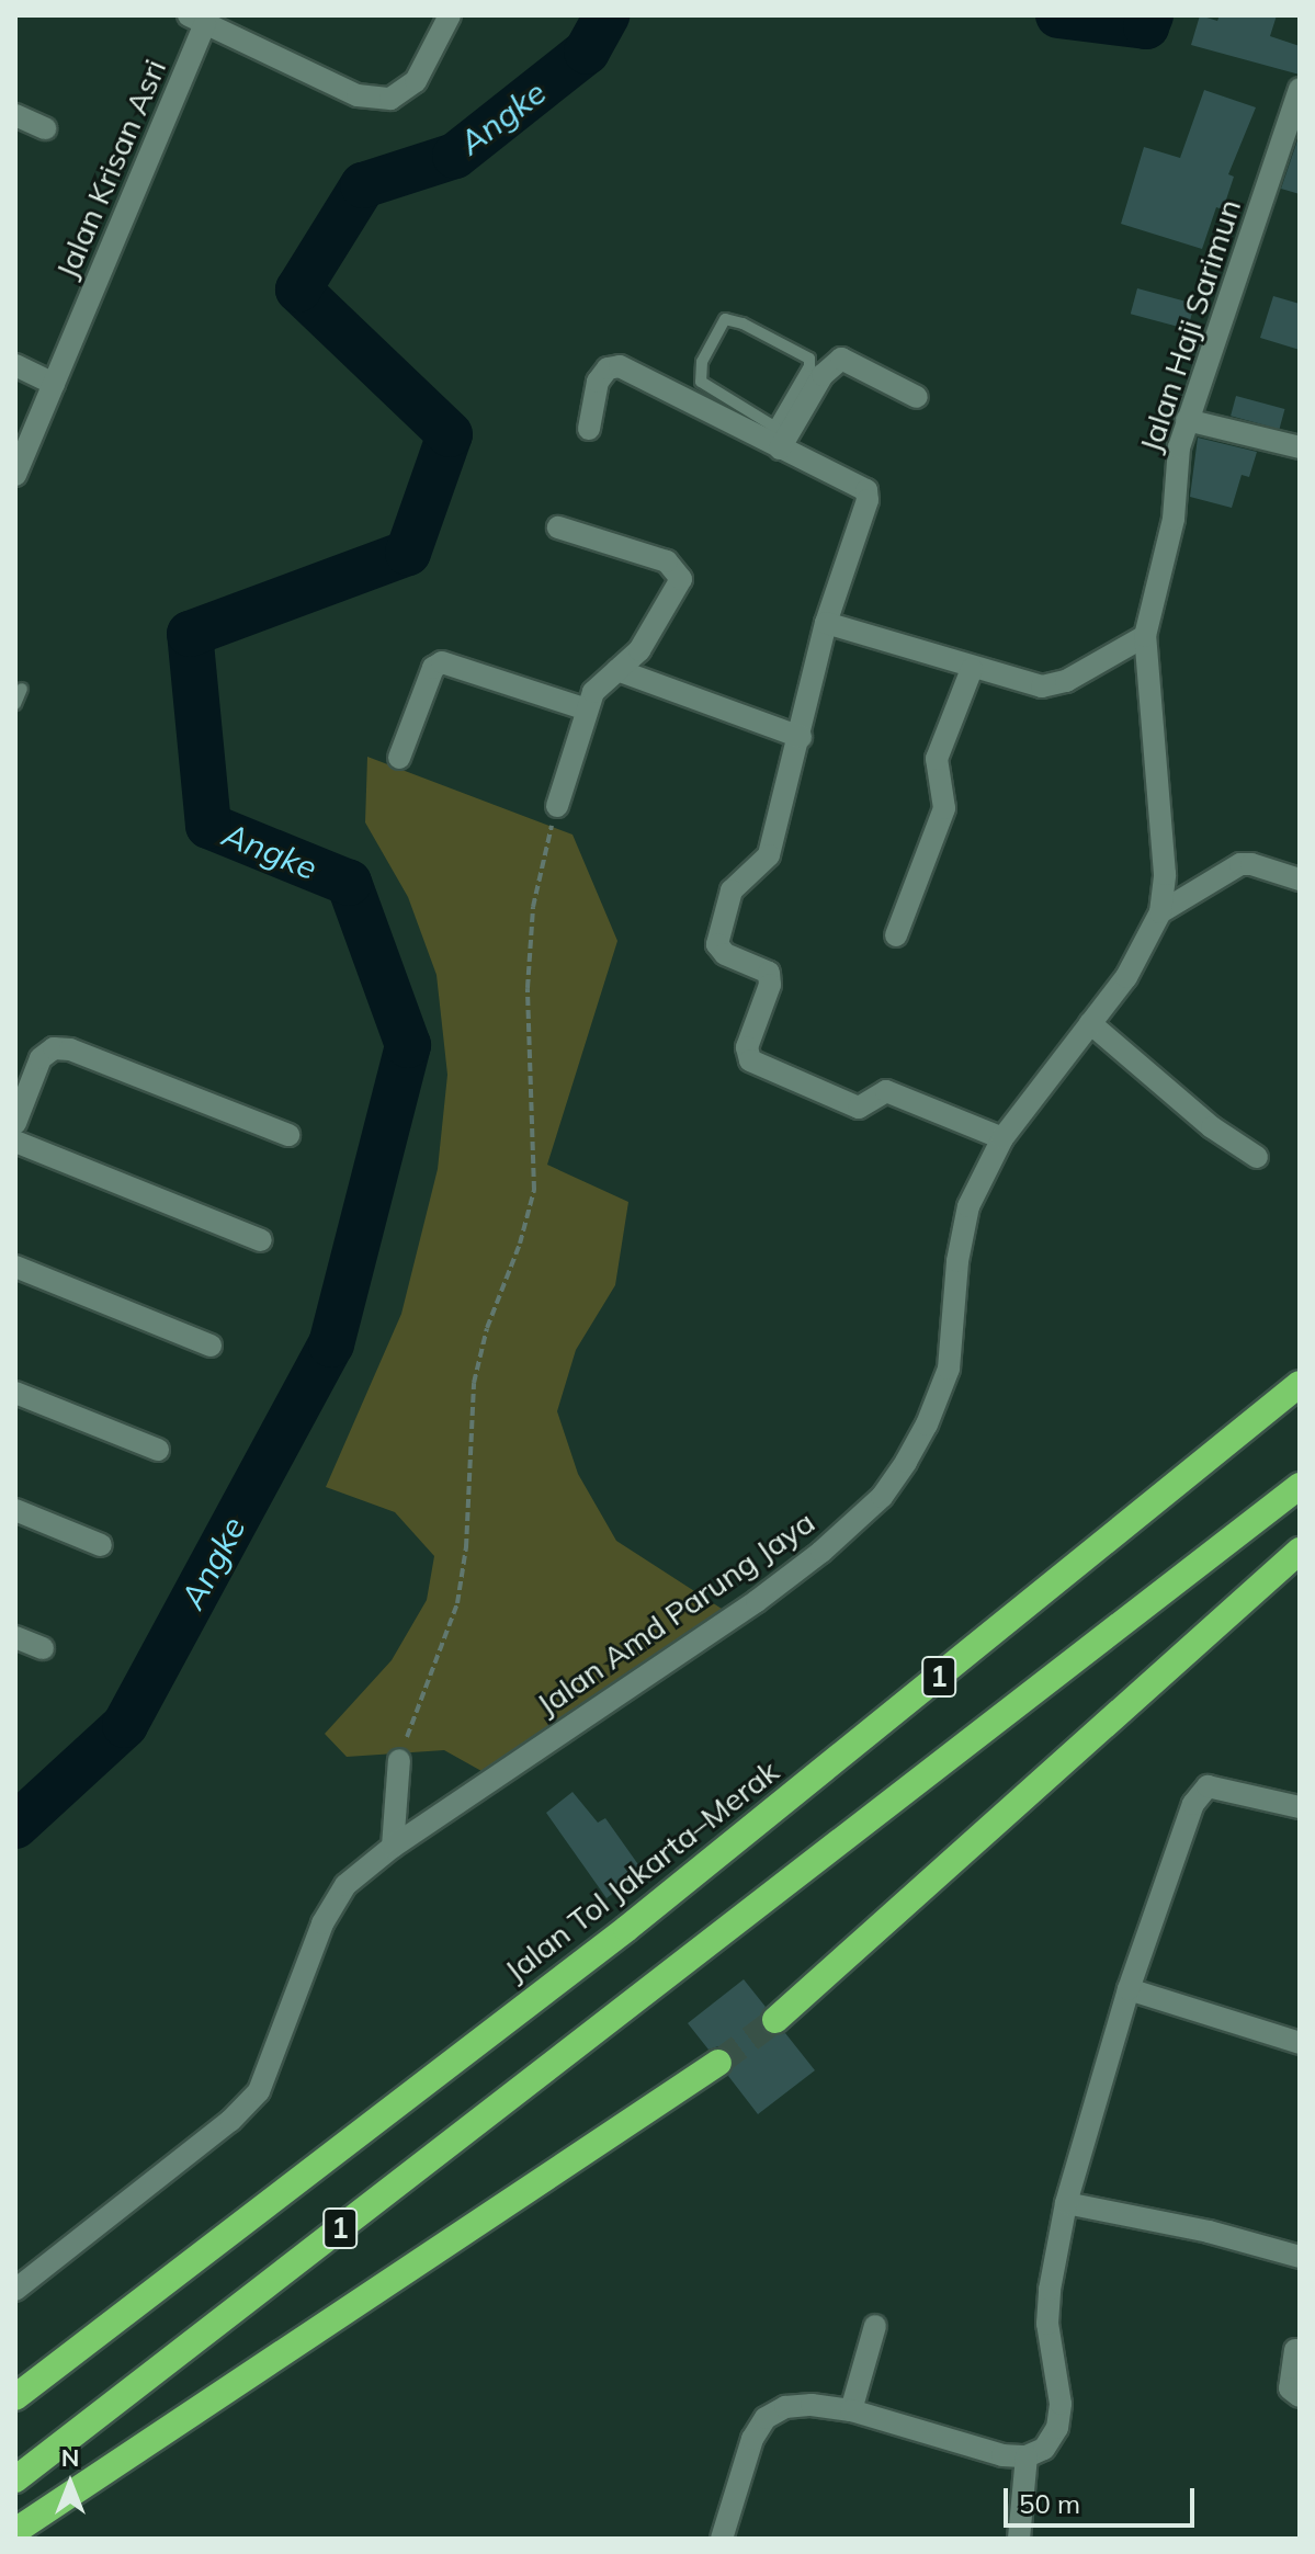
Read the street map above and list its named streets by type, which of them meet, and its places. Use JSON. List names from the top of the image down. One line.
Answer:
{"streets":{"highway":["1","Jalan Tol Jakarta–Merak"],"street":["Jalan Krisan Asri","Jalan Haji Sarimun","Jalan Amd Parung Jaya"]},"crossings":[["Jalan Haji Sarimun","Jalan Amd Parung Jaya"]],"water":["Angke"],"scale_bar":"50 m","north":"top"}
